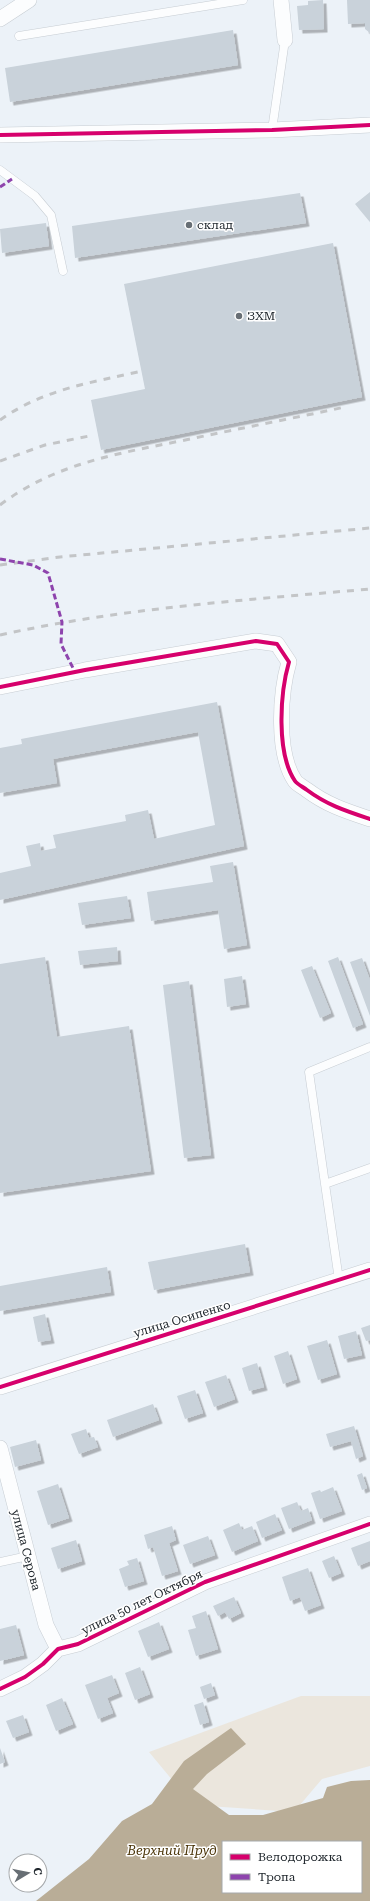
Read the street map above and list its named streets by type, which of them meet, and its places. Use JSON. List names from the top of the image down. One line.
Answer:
{"streets":{"street":["улица Осипенко","улица Серова","улица 50 лет Октября"]},"crossings":[["улица Серова","улица 50 лет Октября"]],"water":["Верхний Пруд"],"places":["склад","ЗХМ"],"legend":["Велодорожка","Тропа"],"north":"right"}
